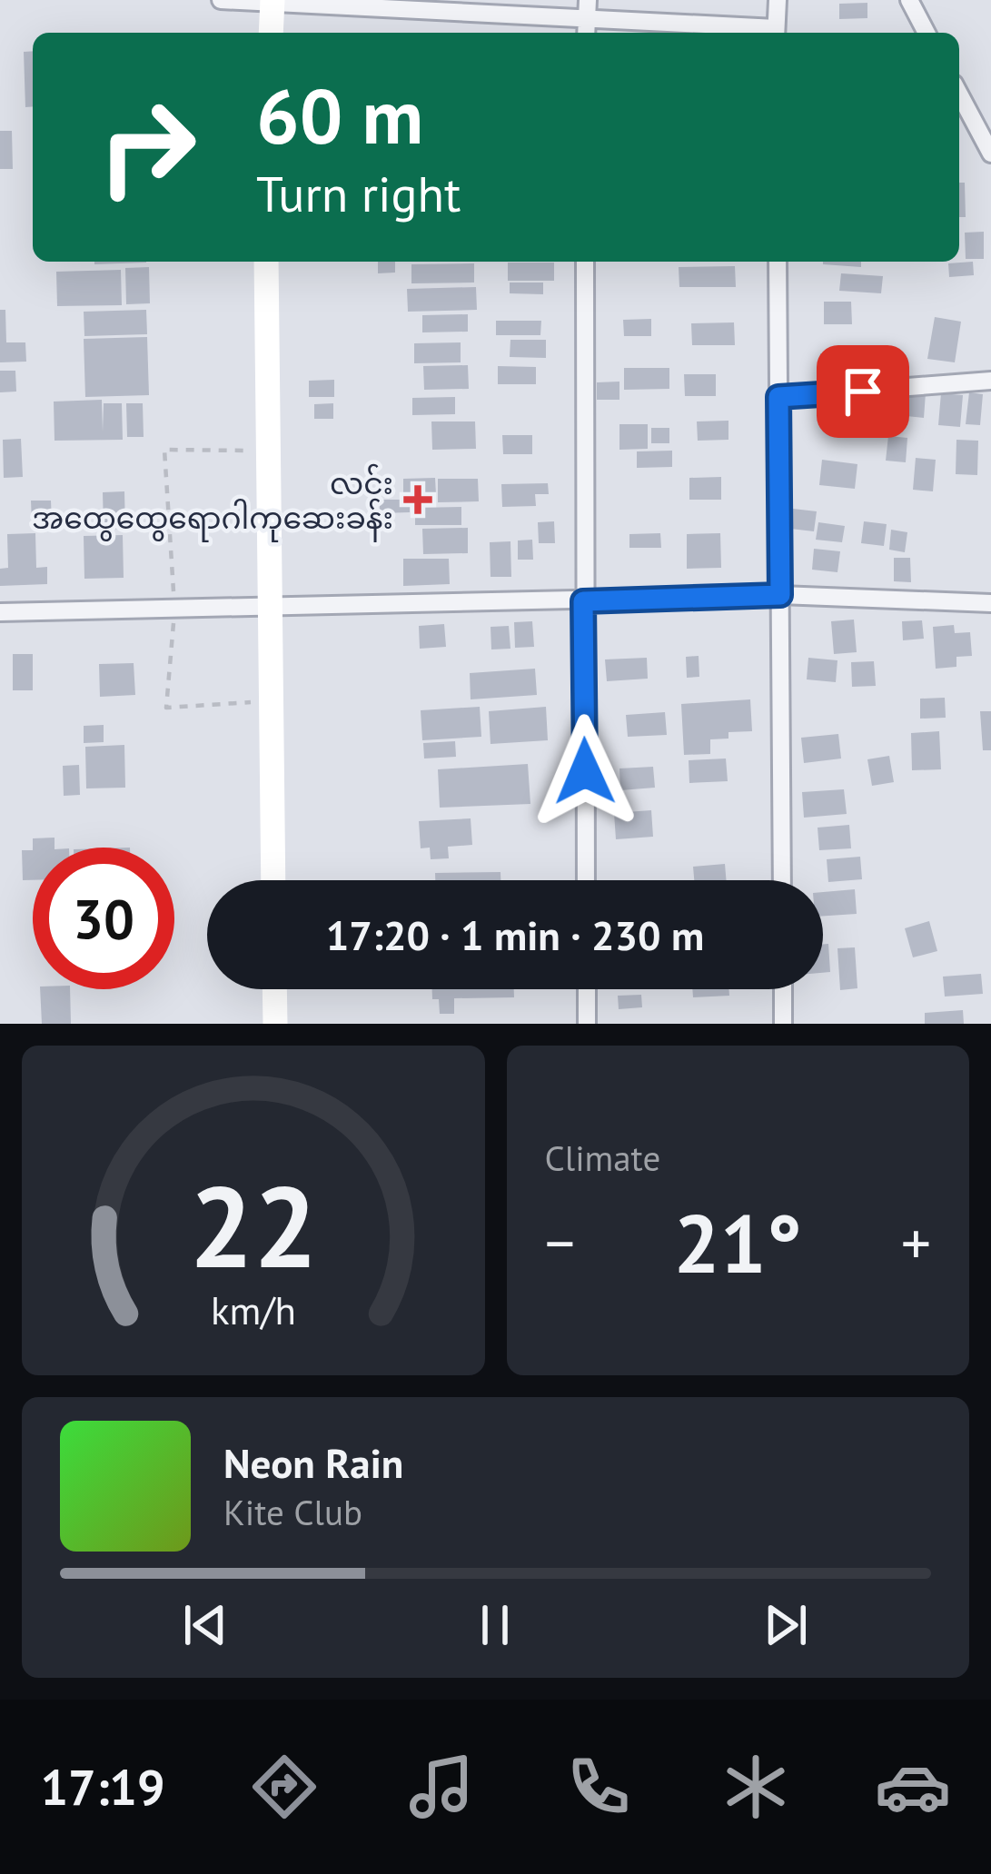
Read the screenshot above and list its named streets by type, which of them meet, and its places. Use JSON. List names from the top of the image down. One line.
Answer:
{"places":{"health":["လင်း အထွေထွေရောဂါကုဆေးခန်း"]},"page":{"turn":["60 m","Turn right"],"limit":"30","trip":"17:20 · 1 min · 230 m","tile":"Climate","heat":["−","21°","+"],"song":["Neon Rain","Kite Club"],"tabs":"17:19","gauge":["22","km/h"]}}
